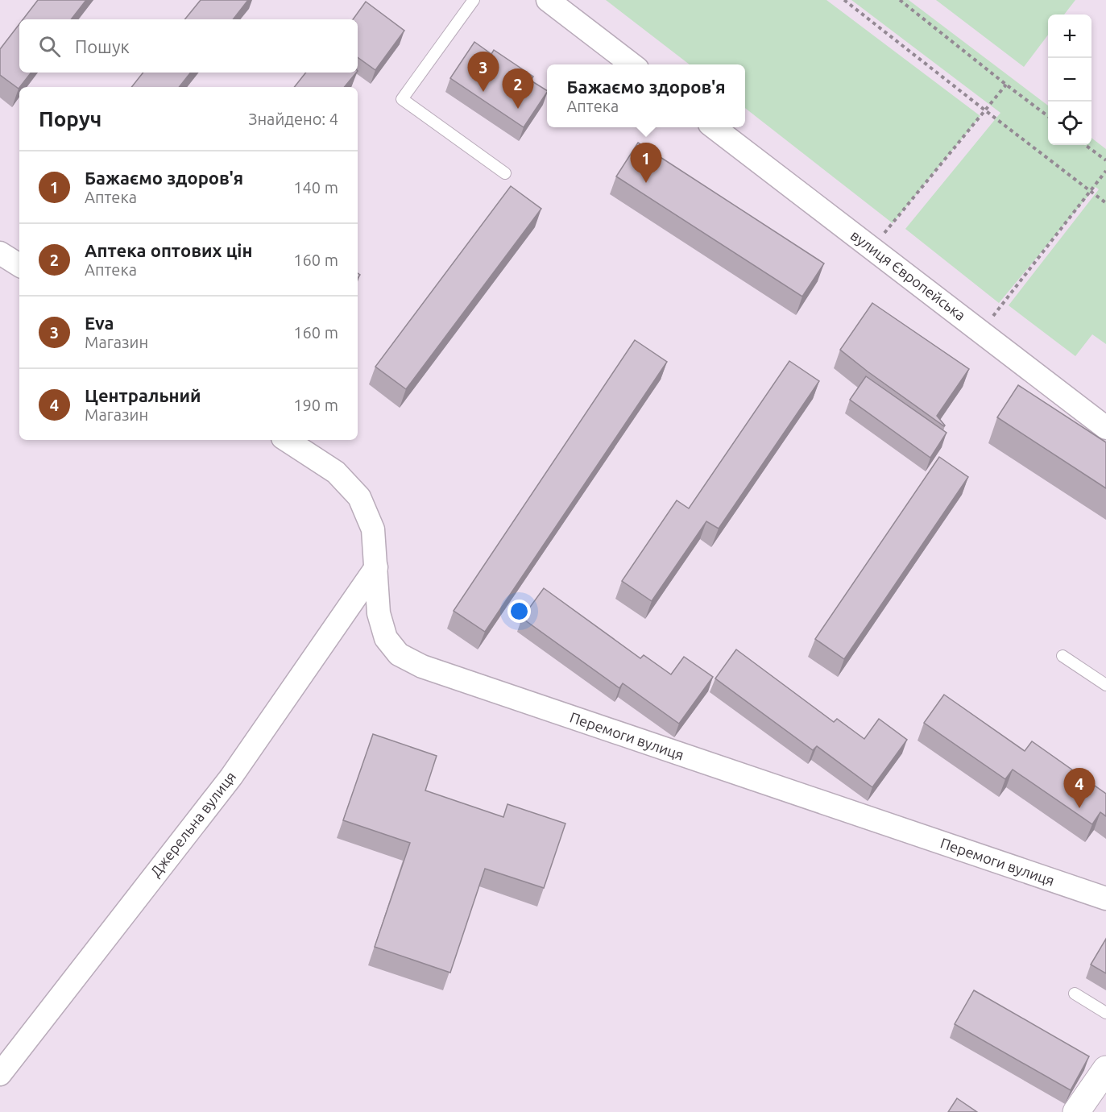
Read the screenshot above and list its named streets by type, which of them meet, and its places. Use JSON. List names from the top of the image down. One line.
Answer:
{"streets":{"street":["вулиця Європейська","Перемоги вулиця","Джерельна вулиця"]},"crossings":[["Перемоги вулиця","Джерельна вулиця"]],"page":{"map_buttons":["+","−"],"search":"Пошук","pins":["3","2","1","4"],"popup":["Бажаємо здоров'я","Аптека"],"heading":["Поруч","Знайдено: 4"],"list":[{"mark":"1","name":"Бажаємо здоров'я","note":"Аптека","value":"140 m"},{"mark":"2","name":"Аптека оптових цін","note":"Аптека","value":"160 m"},{"mark":"3","name":"Eva","note":"Магазин","value":"160 m"},{"mark":"4","name":"Центральний","note":"Магазин","value":"190 m"}]}}
